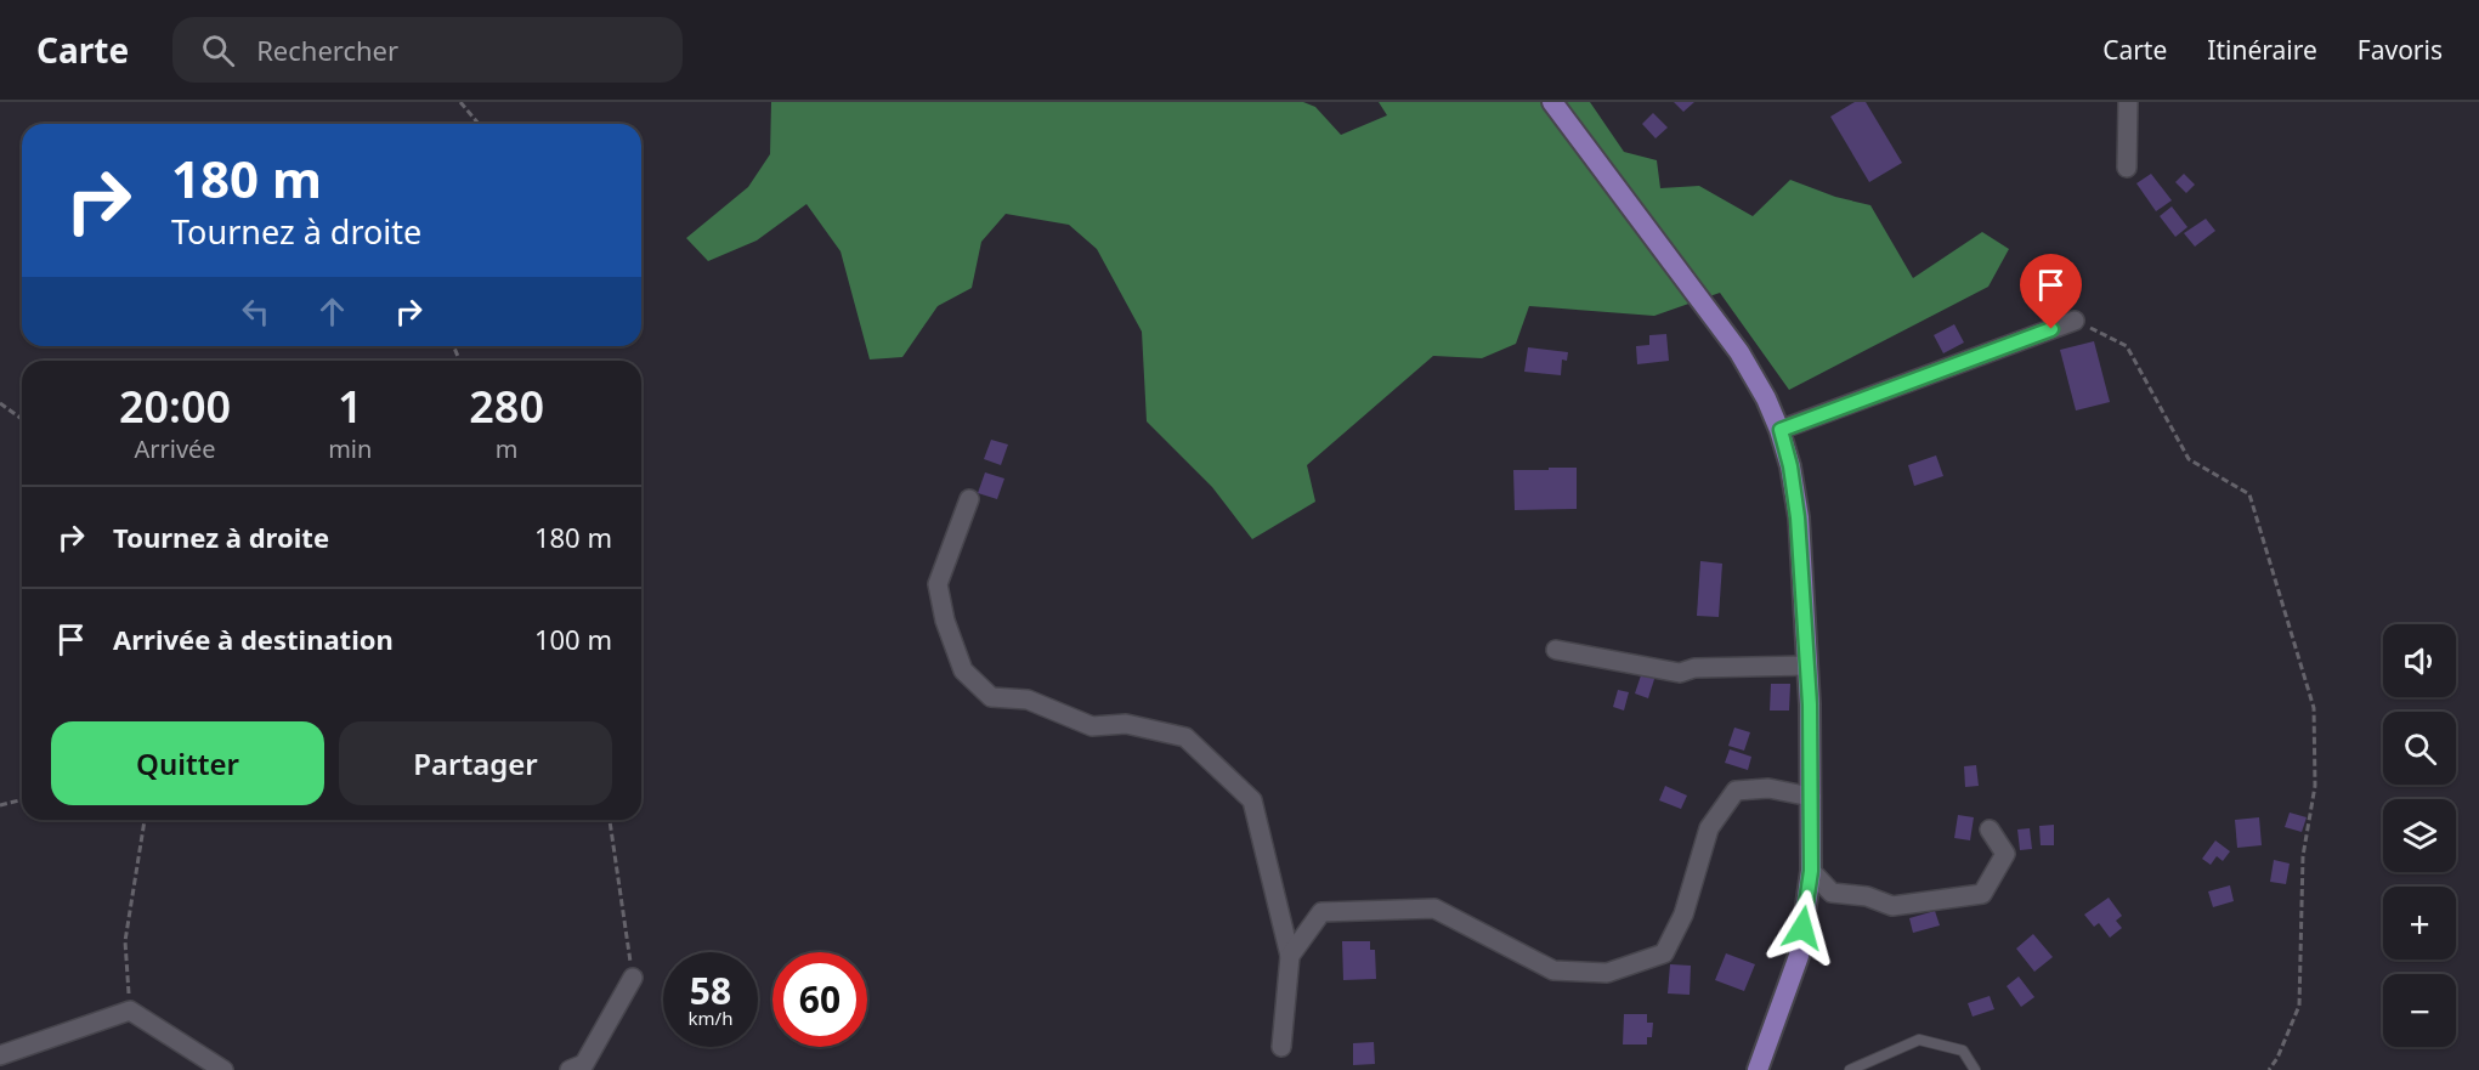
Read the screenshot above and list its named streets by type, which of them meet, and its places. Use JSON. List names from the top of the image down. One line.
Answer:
{"page":{"header":"Carte","search":"Rechercher","nav":["Carte","Itinéraire","Favoris"],"turn":["180 m","Tournez à droite"],"eta":["20:00","Arrivée","1","min","280","m"],"list":[{"name":"Tournez à droite","value":"180 m"},{"name":"Arrivée à destination","value":"100 m"}],"map_buttons":["+","−"],"buttons":["Quitter","Partager"],"speed":"58 km/h","limit":"60"}}
